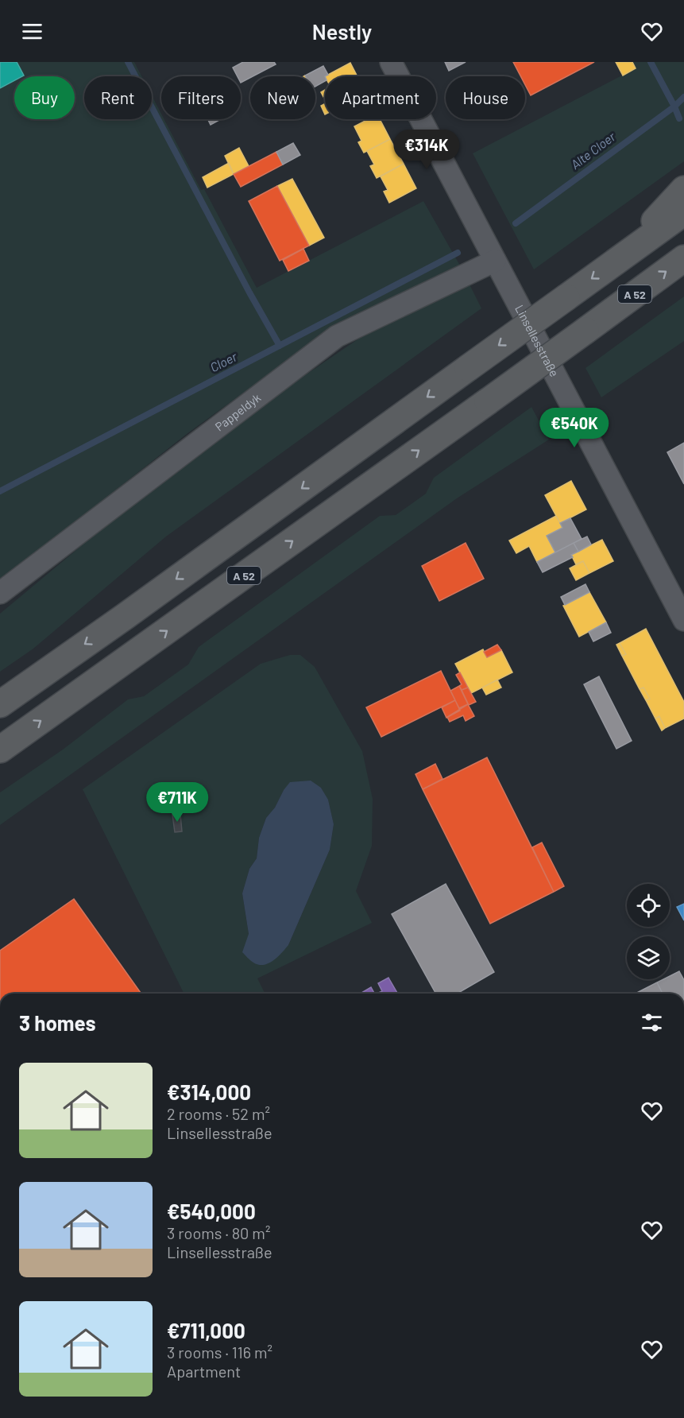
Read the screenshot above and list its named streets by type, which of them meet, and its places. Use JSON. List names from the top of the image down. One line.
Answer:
{"streets":{"highway":["A 52"],"street":["Linsellesstraße","Pappeldyk"]},"crossings":[["Linsellesstraße","Pappeldyk"]],"water":["Alte Cloer","Cloer"],"page":{"header":"Nestly","chip":["Buy","Rent","Filters","New","Apartment","House"],"price":["€314K","€540K","€711K"],"heading":"3 homes","list":[{"name":"€314,000","note":"2 rooms · 52 m² · Linsellesstraße"},{"name":"€540,000","note":"3 rooms · 80 m² · Linsellesstraße"},{"name":"€711,000","note":"3 rooms · 116 m² · Apartment"}]}}
